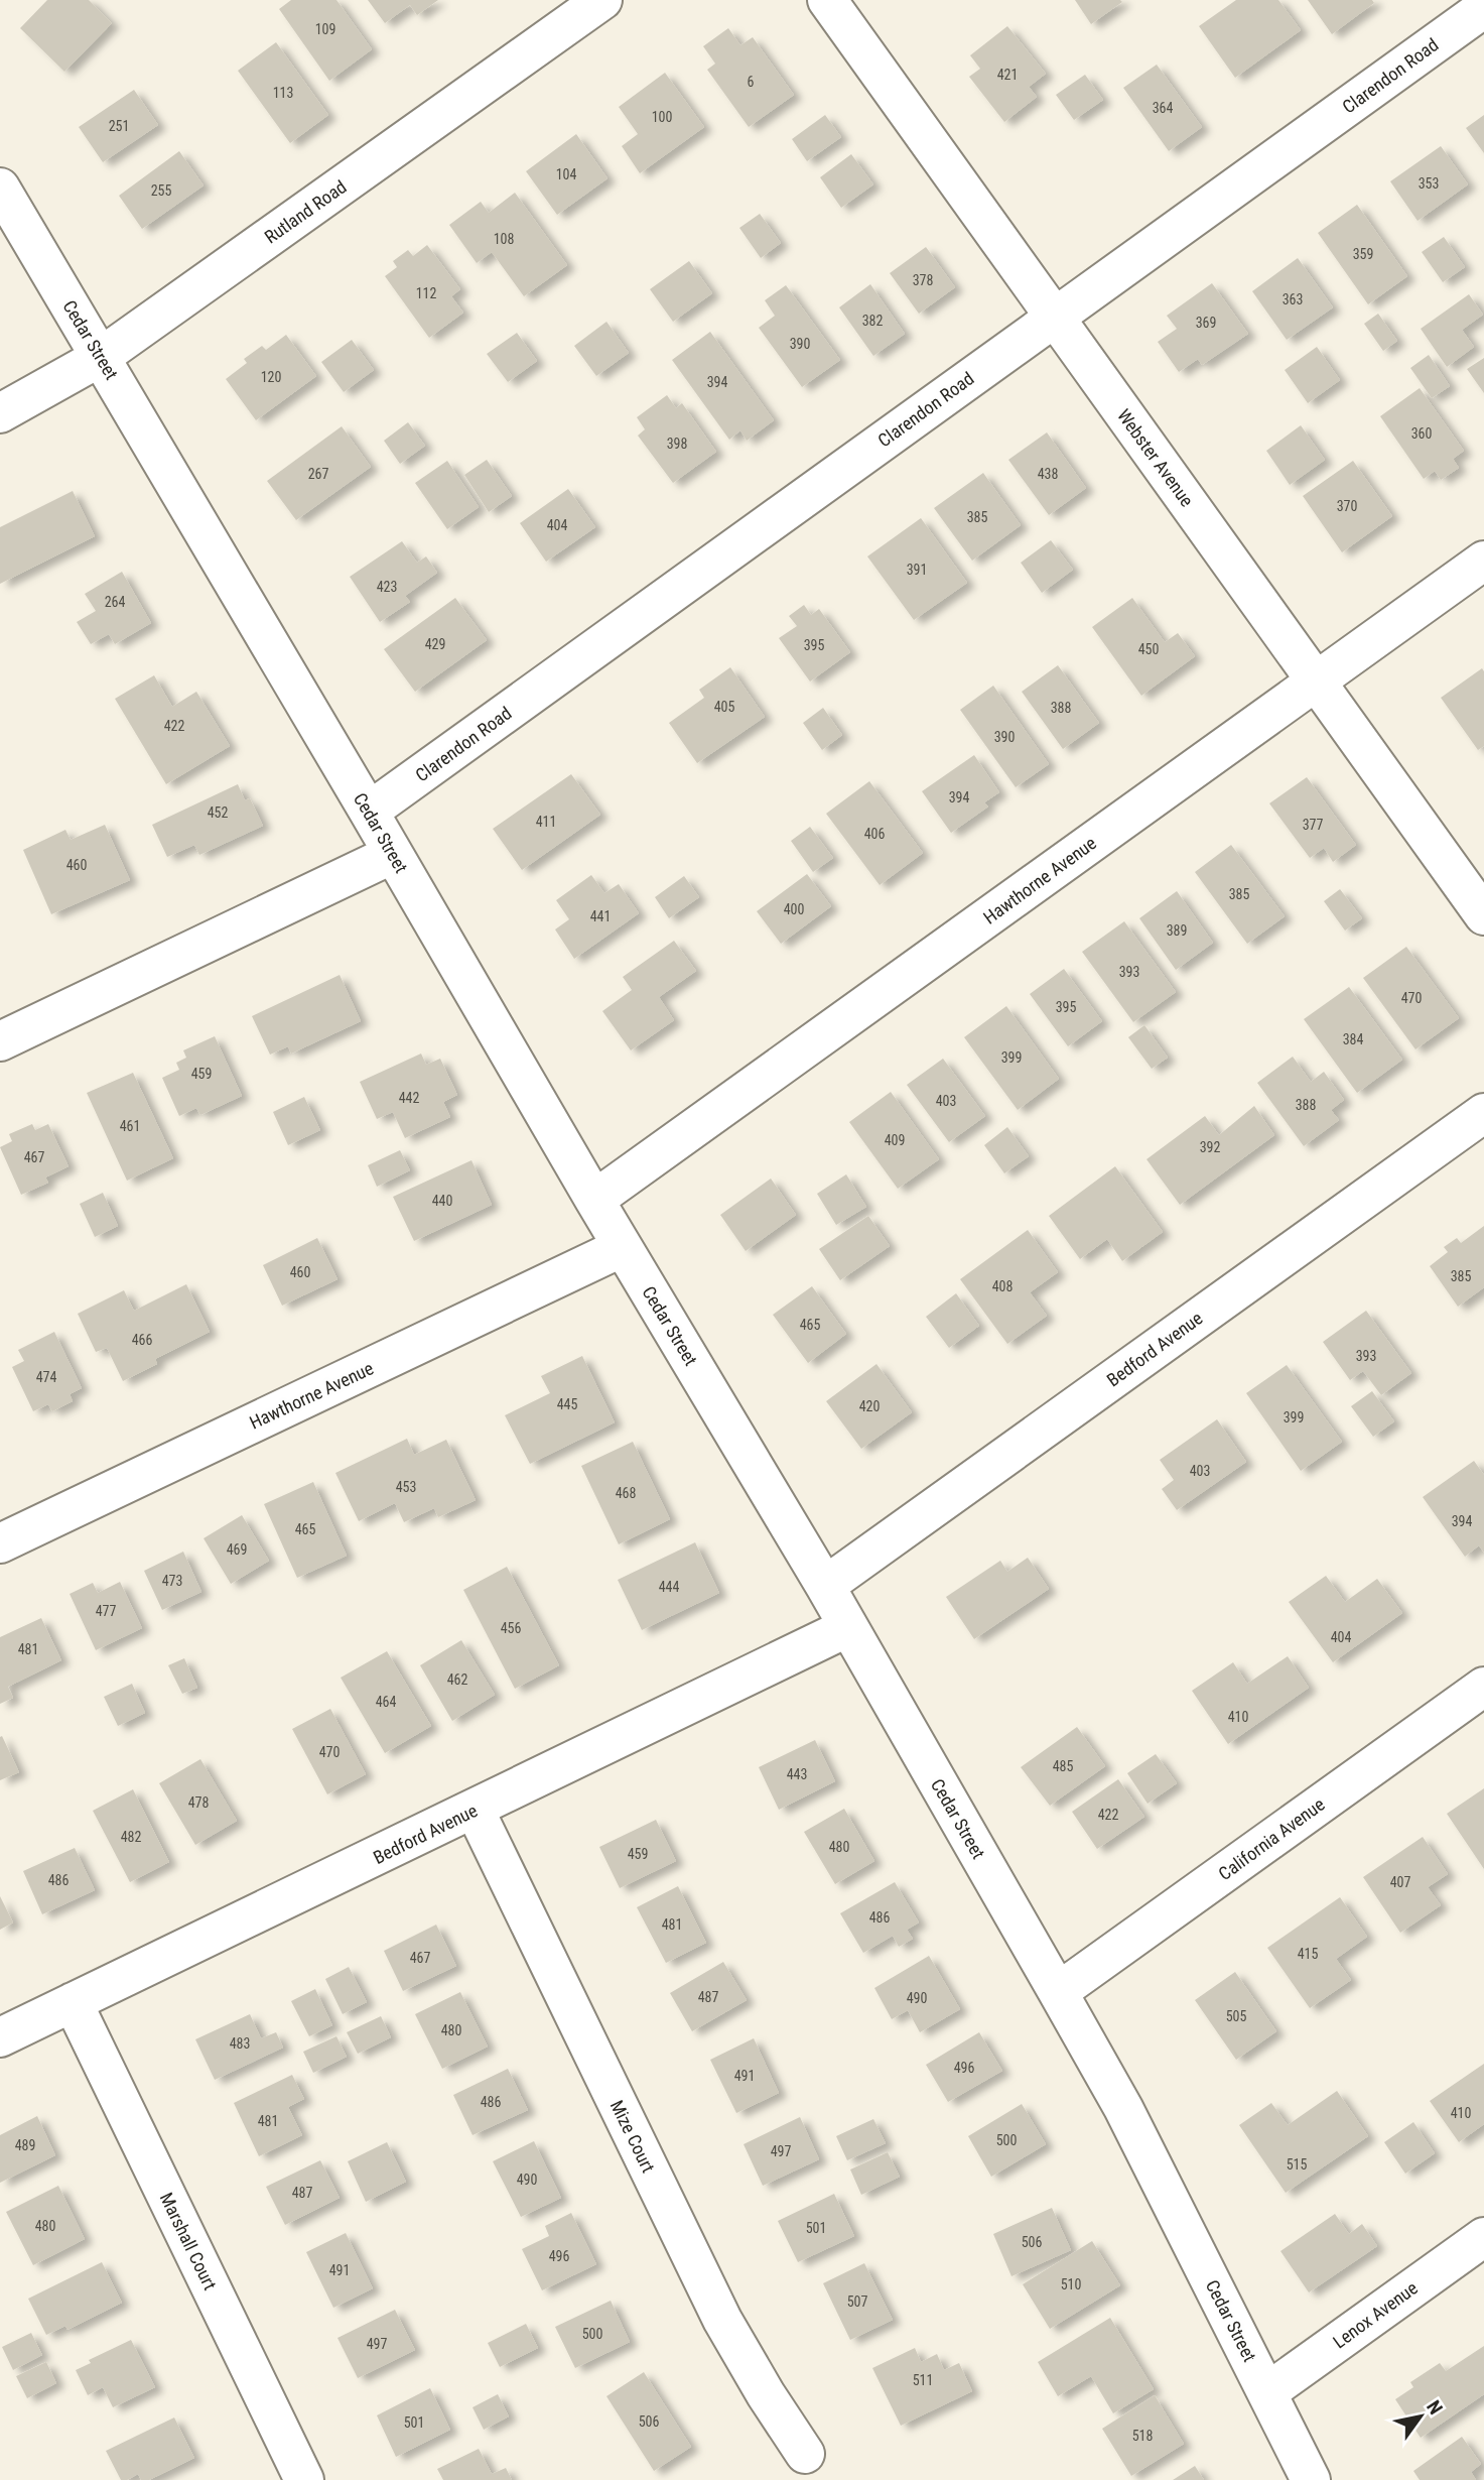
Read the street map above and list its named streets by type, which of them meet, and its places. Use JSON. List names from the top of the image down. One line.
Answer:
{"streets":{"street":["Clarendon Road","Rutland Road","Cedar Street","Webster Avenue","Hawthorne Avenue","Bedford Avenue","California Avenue","Mize Court","Marshall Court","Lenox Avenue"]},"crossings":[["Clarendon Road","Cedar Street"],["Clarendon Road","Webster Avenue"],["Rutland Road","Cedar Street"],["Cedar Street","Hawthorne Avenue"],["Cedar Street","Bedford Avenue"],["Cedar Street","California Avenue"],["Cedar Street","Lenox Avenue"],["Webster Avenue","Hawthorne Avenue"],["Bedford Avenue","Mize Court"],["Bedford Avenue","Marshall Court"]],"house_numbers":["109","421","6","113","364","100","251","104","353","255","108","359","378","112","363","382","369","390","120","394","360","398","267","438","370","385","404","391","423","264","429","395","450","405","388","422","390","394","452","411","377","406","460","385","400","441","389","393","470","395","384","399","459","442","403","388","461","409","392","467","440","460","385","408","465","466","393","474","445","420","399","403","453","468","394","465","469","473","444","477","456","404","481","462","464","410","470","485","443","478","422","482","480","459","486","407","486","481","415","467","487","490","505","480","483","496","491","486","410","481","500","489","497","515","490","487","480","501","506","496","491","510","507","500","497","511","506","501","518"],"north":"top right"}
